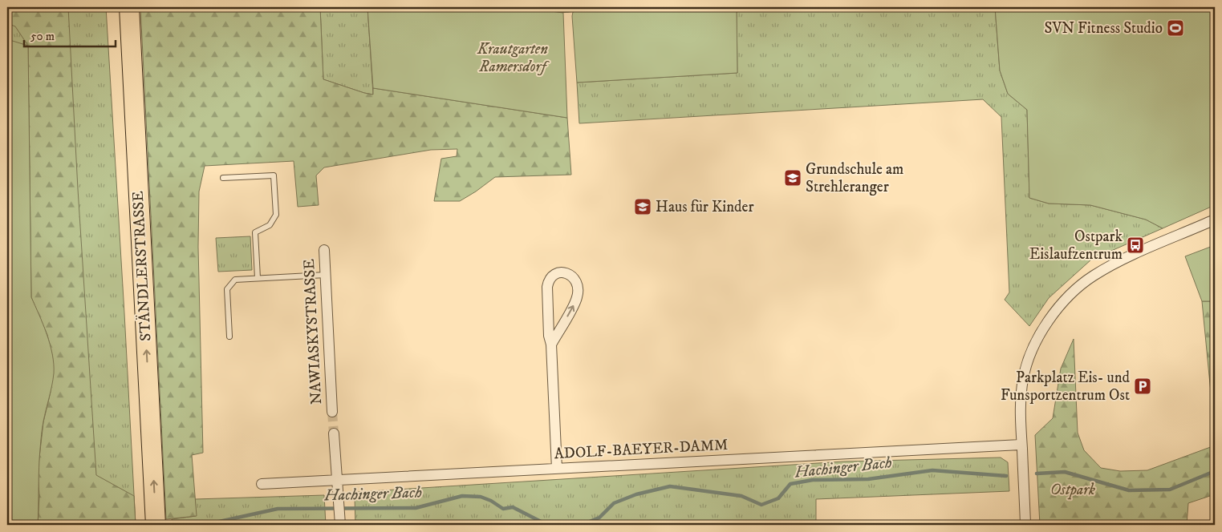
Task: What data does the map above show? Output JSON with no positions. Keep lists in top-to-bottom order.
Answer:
{
  "streets": {
    "highway": ["STÄNDLERSTRASSE"],
    "street": ["NAWIASKYSTRASSE", "ADOLF-BAEYER-DAMM"]
  },
  "water": ["Hachinger Bach"],
  "parks": ["Krautgarten Ramersdorf", "Ostpark"],
  "places": {
    "sports": ["SVN Fitness Studio"],
    "school or university": ["Grundschule am Strehleranger", "Haus für Kinder"],
    "bus stop": ["Ostpark Eislaufzentrum"],
    "parking": ["Parkplatz Eis- und Funsportzentrum Ost"]
  },
  "scale_bar": "50 m"
}
